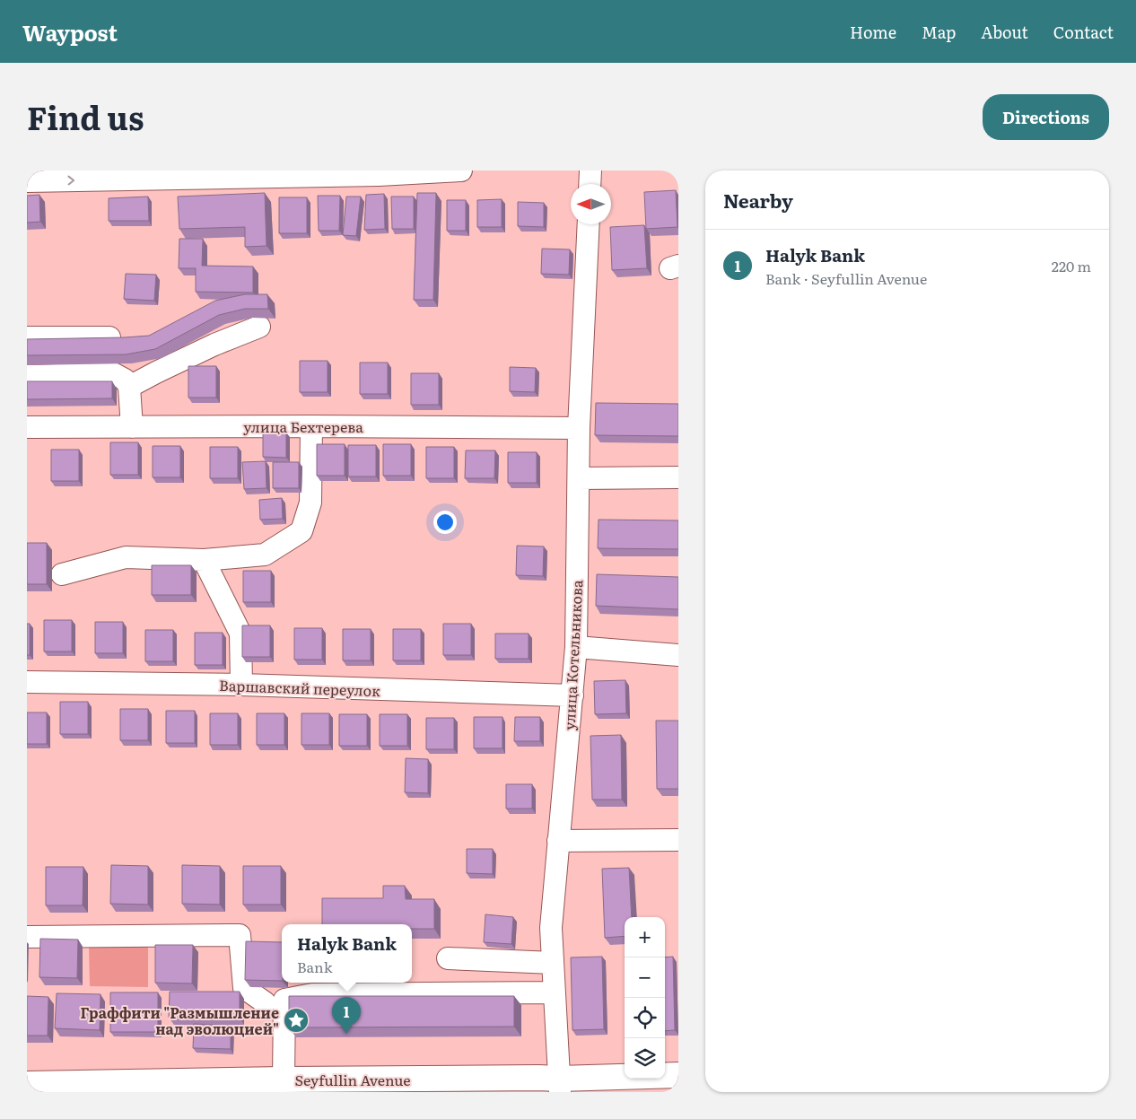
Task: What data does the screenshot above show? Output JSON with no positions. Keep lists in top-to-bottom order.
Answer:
{
  "streets": {
    "main road": ["Seyfullin Avenue"],
    "street": ["улица Бехтерева", "улица Котельникова", "Варшавский переулок"]
  },
  "crossings": [
    ["улица Бехтерева", "улица Котельникова"],
    ["улица Котельникова", "Варшавский переулок"],
    ["улица Котельникова", "Seyfullin Avenue"]
  ],
  "places": {
    "place": ["Граффити \"Размышление над эволюцией\""]
  },
  "north": "left",
  "page": {
    "header": "Waypost",
    "nav": [
      "Home",
      "Map",
      "About",
      "Contact"
    ],
    "title": "Find us",
    "buttons": "Directions",
    "heading": "Nearby",
    "list": [
      {
        "mark": "1",
        "name": "Halyk Bank",
        "note": "Bank · Seyfullin Avenue",
        "value": "220 m"
      }
    ],
    "map_buttons": ["+", "−"],
    "popup": ["Halyk Bank", "Bank"],
    "pins": "1"
  }
}
